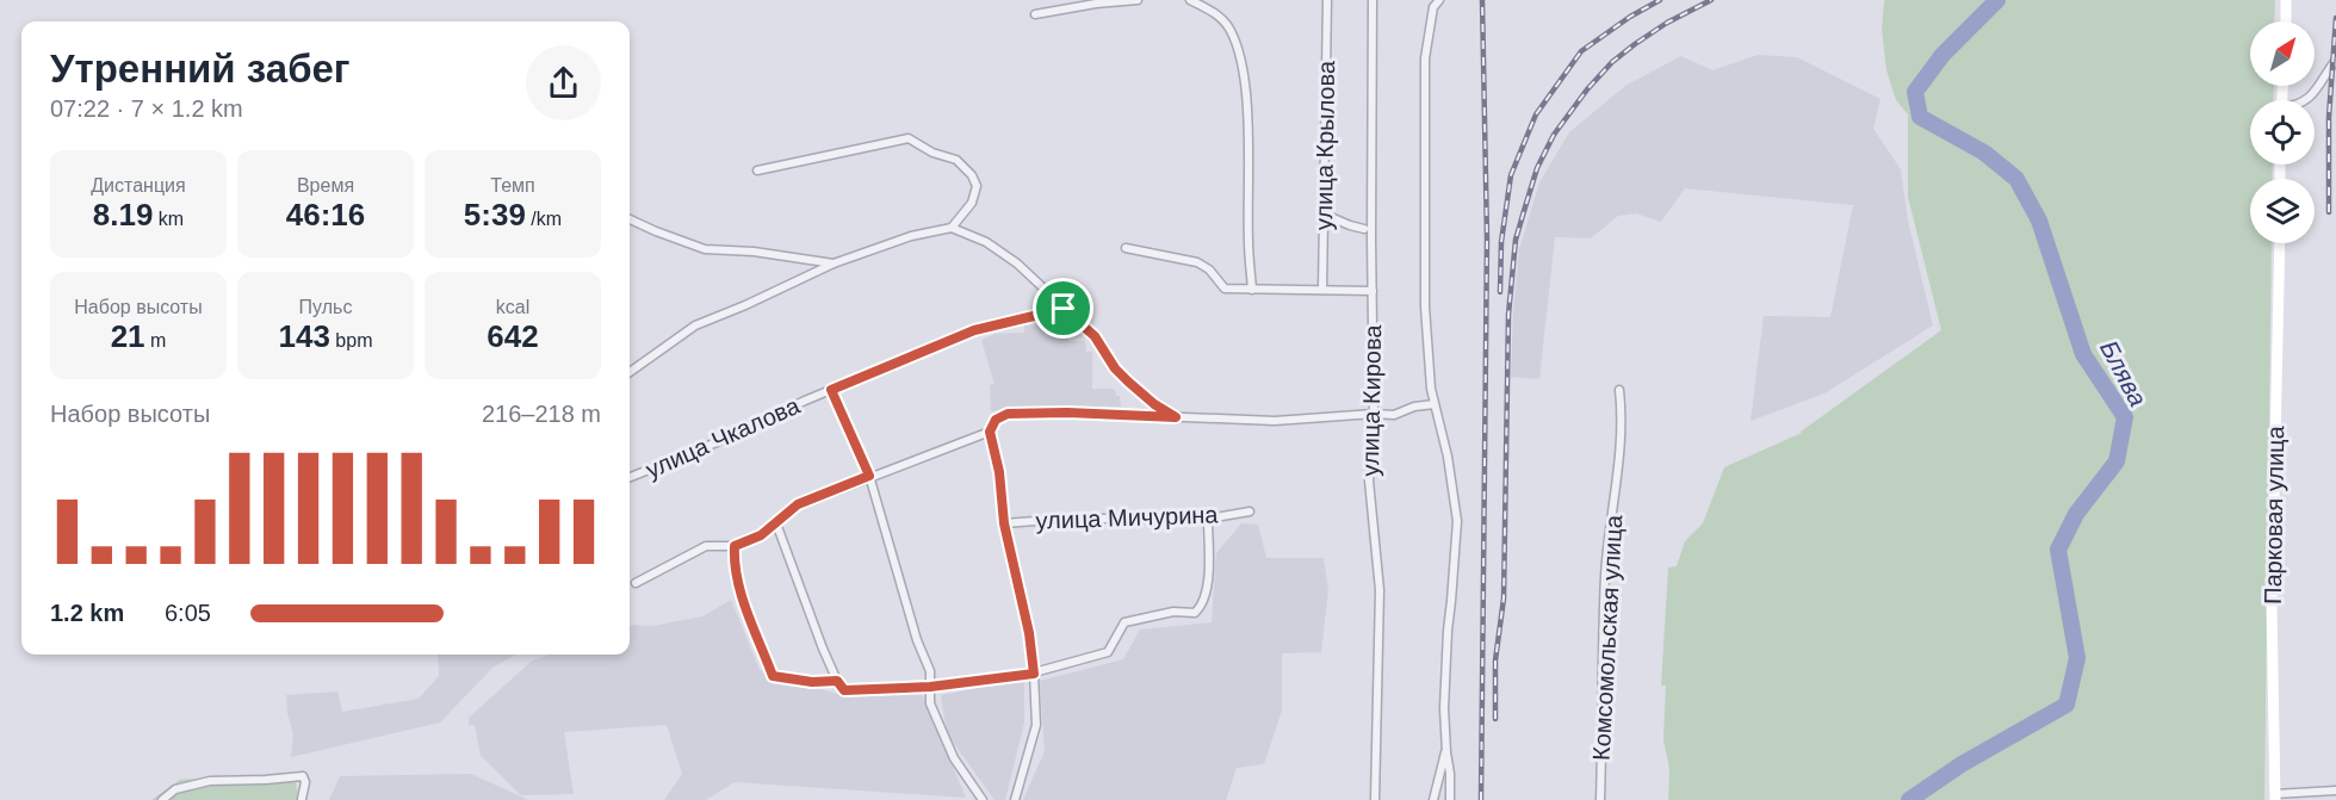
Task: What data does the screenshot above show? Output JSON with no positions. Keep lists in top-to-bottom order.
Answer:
{
  "streets": {
    "street": [
      "улица Крылова",
      "улица Кирова",
      "улица Чкалова",
      "Парковая улица",
      "улица Мичурина",
      "Комсомольская улица"
    ]
  },
  "water": ["Блява"],
  "north": "top right",
  "page": {
    "heading": ["Утренний забег", "07:22 · 7 × 1.2 km"],
    "stats": [
      ["Дистанция", "8.19 km"],
      ["Время", "46:16"],
      ["Темп", "5:39 /km"],
      ["Набор высоты", "21 m"],
      ["Пульс", "143 bpm"],
      ["kcal", "642"]
    ],
    "chart": ["Набор высоты", "216–218 m"],
    "list": [
      {
        "name": "1.2 km",
        "note": "6:05"
      }
    ]
  }
}
